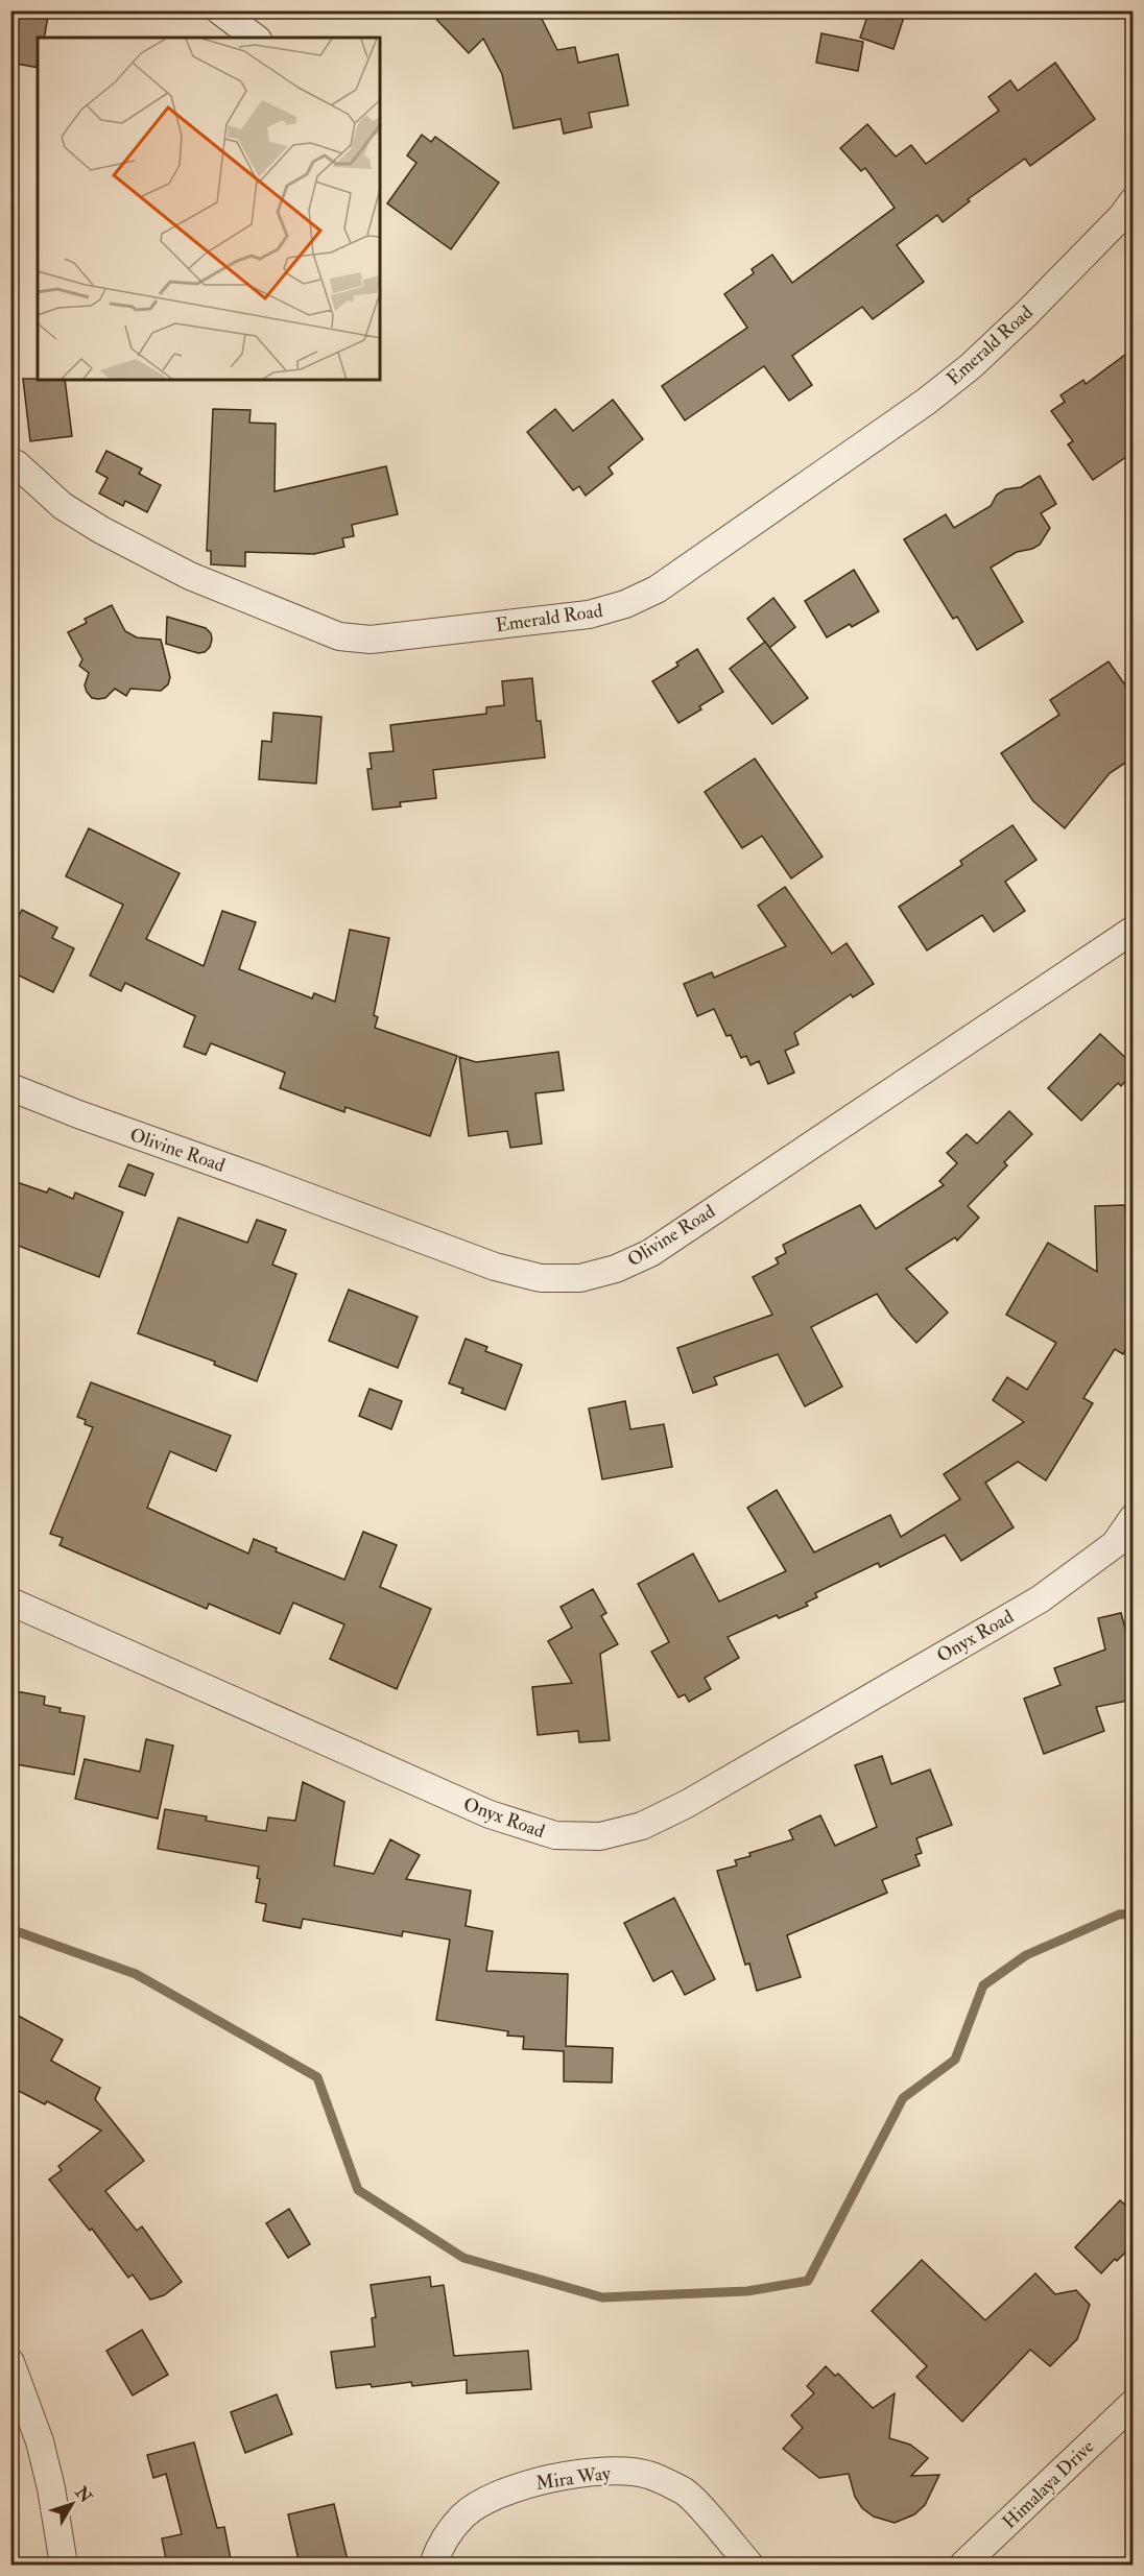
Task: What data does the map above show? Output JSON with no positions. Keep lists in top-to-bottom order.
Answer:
{
  "streets": {
    "street": [
      "Emerald Road",
      "Olivine Road",
      "Onyx Road",
      "Mira Way",
      "Himalaya Drive"
    ]
  },
  "north": "top right"
}
